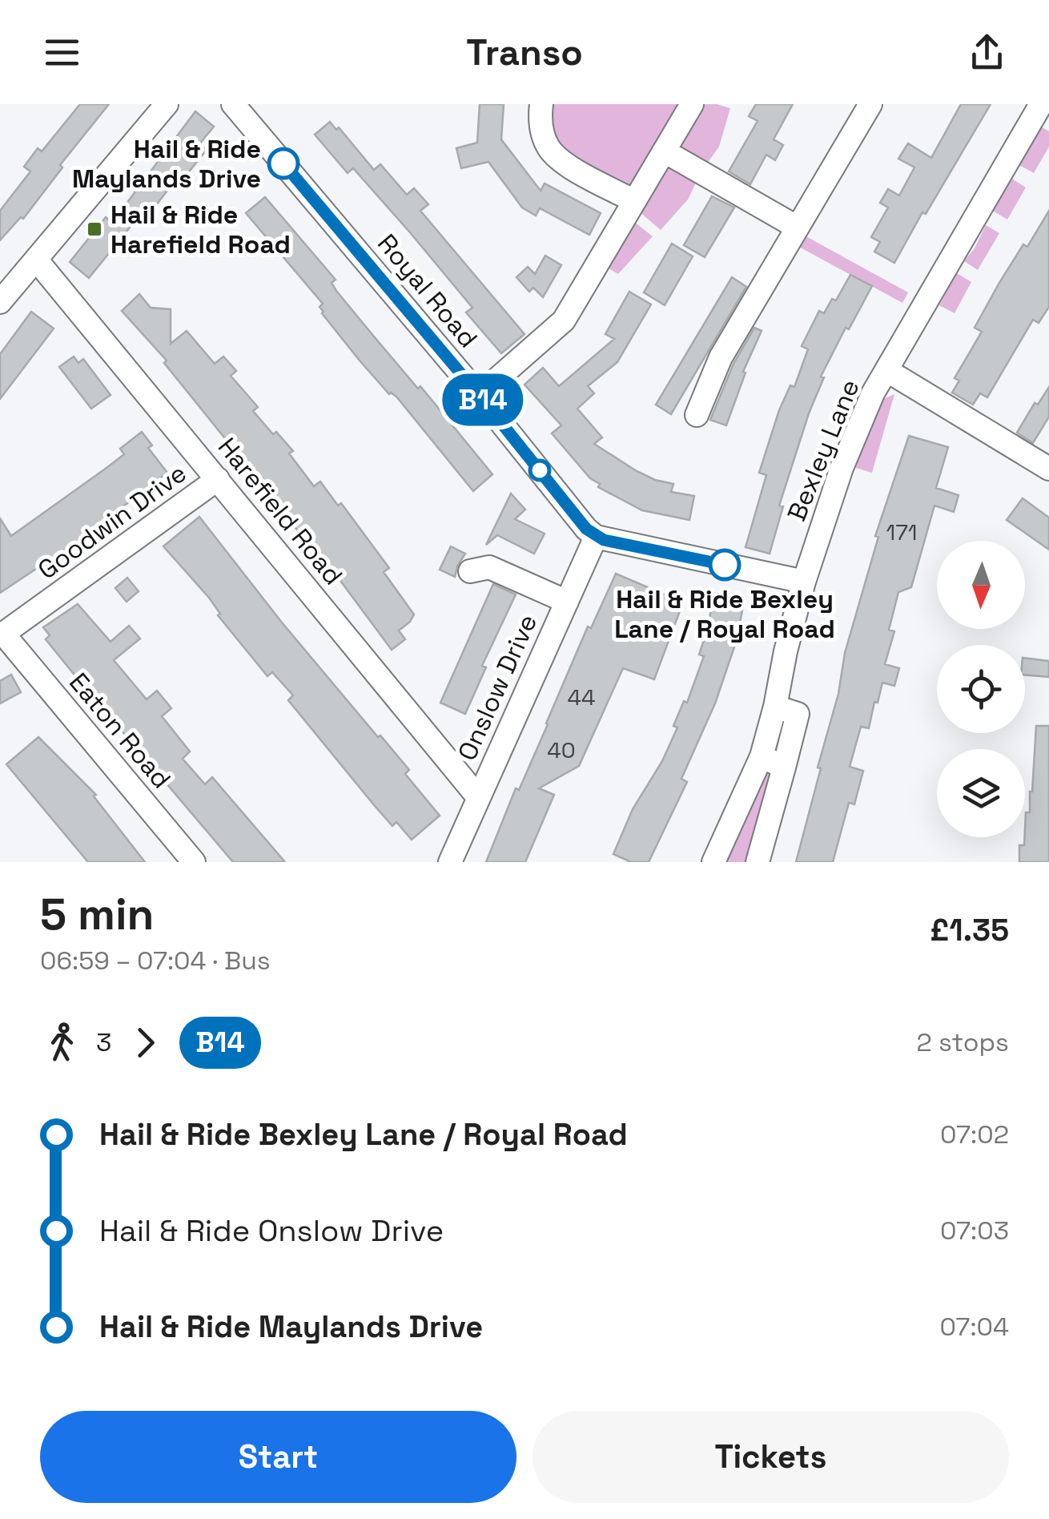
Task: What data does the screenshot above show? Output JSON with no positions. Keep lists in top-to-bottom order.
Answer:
{
  "streets": {
    "street": [
      "Royal Road",
      "Bexley Lane",
      "Harefield Road",
      "Goodwin Drive",
      "Onslow Drive",
      "Eaton Road"
    ]
  },
  "crossings": [
    ["Royal Road", "Onslow Drive"],
    ["Harefield Road", "Goodwin Drive"],
    ["Harefield Road", "Onslow Drive"],
    ["Goodwin Drive", "Eaton Road"]
  ],
  "places": {
    "other": ["Hail & Ride Maylands Drive", "Hail & Ride Bexley Lane / Royal Road"],
    "transit": ["Hail & Ride Harefield Road"]
  },
  "lines": ["bus line B14"],
  "house_numbers": ["171", "44", "40"],
  "north": "bottom",
  "page": {
    "header": "Transo",
    "on_map": "B14",
    "heading": ["5 min", "06:59 – 07:04 · Bus", "£1.35"],
    "legs": ["3", "B14", "2 stops"],
    "list": [
      {
        "name": "Hail & Ride Bexley Lane / Royal Road",
        "value": "07:02"
      },
      {
        "name": "Hail & Ride Onslow Drive",
        "value": "07:03"
      },
      {
        "name": "Hail & Ride Maylands Drive",
        "value": "07:04"
      }
    ],
    "buttons": ["Start", "Tickets"]
  }
}
